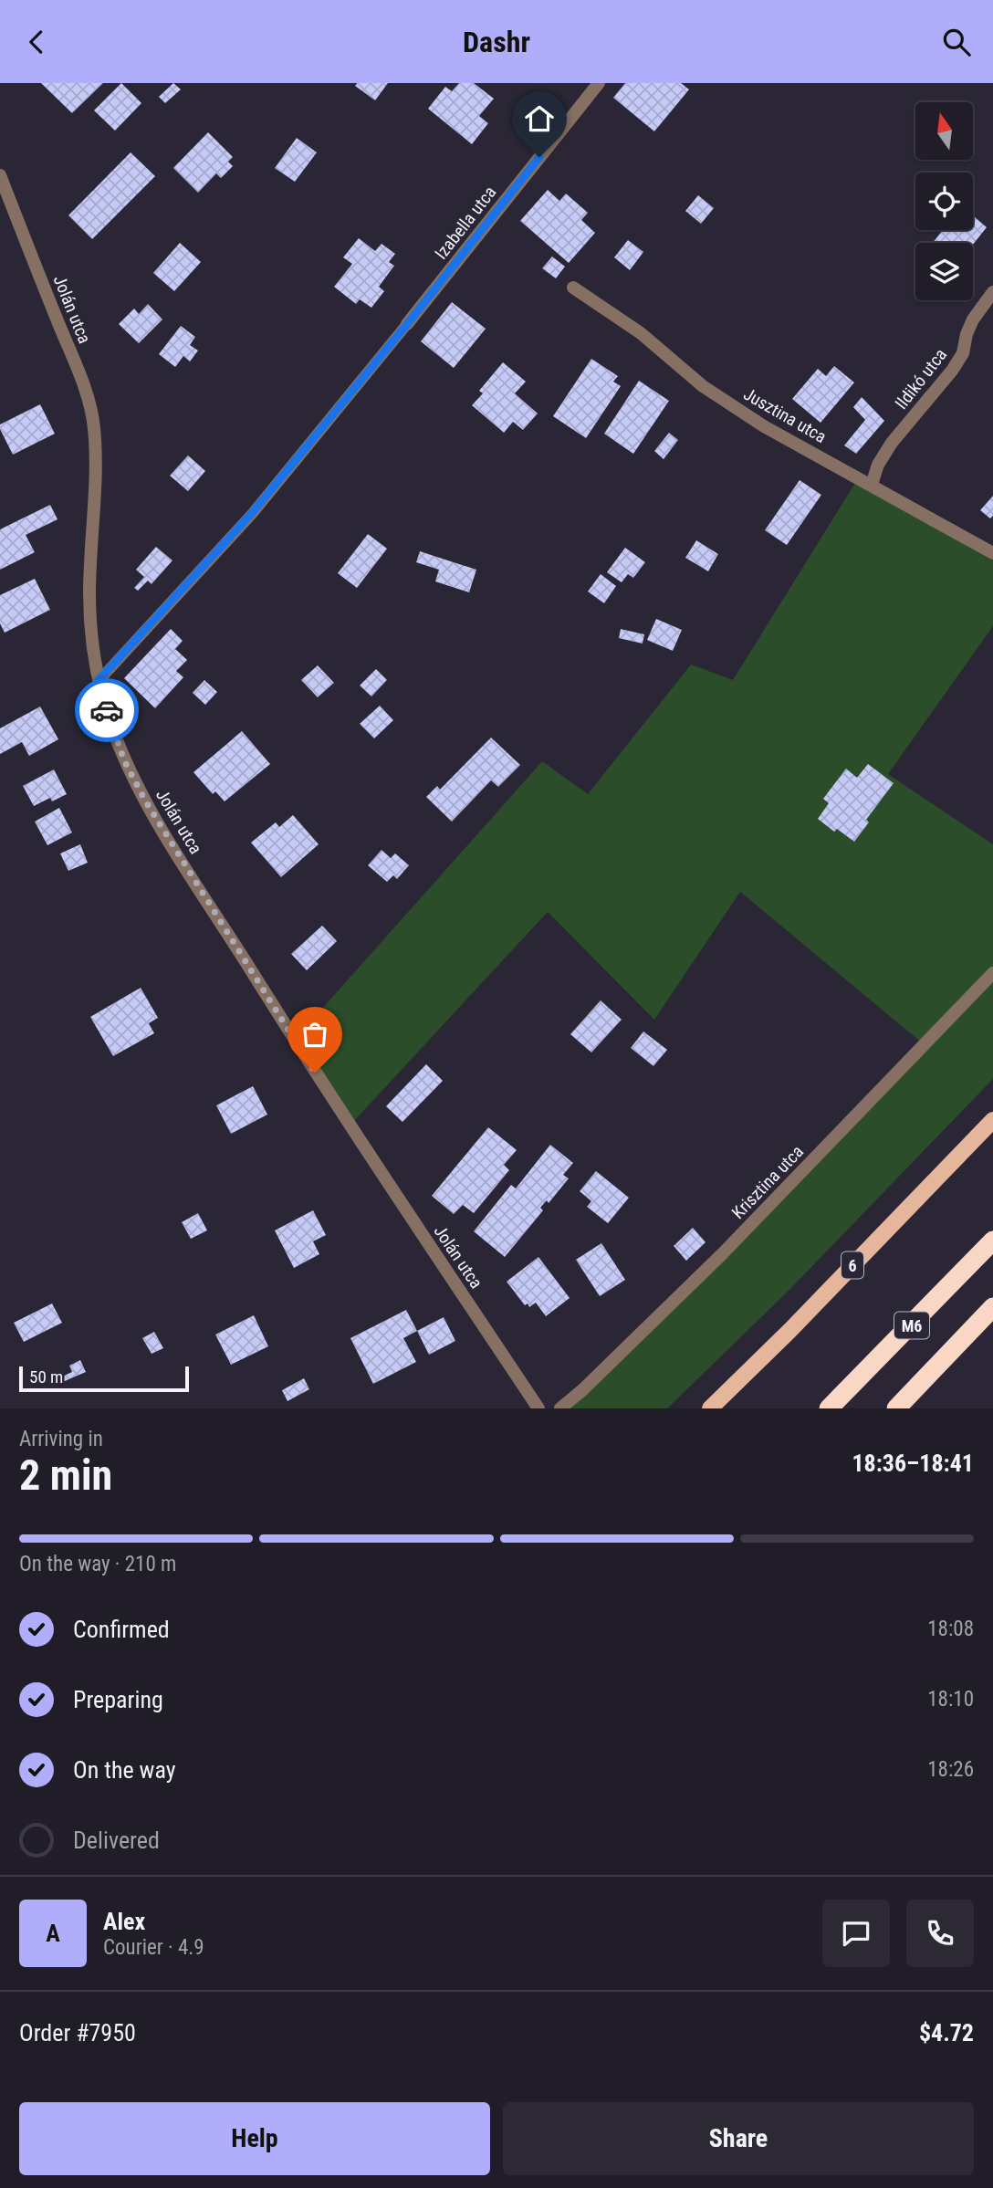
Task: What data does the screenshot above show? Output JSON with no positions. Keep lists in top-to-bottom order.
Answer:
{
  "streets": {
    "highway": ["M6"],
    "main road": ["6"],
    "street": [
      "Izabella utca",
      "Jolán utca",
      "Ildikó utca",
      "Jusztina utca",
      "Krisztina utca"
    ]
  },
  "crossings": [
    ["Ildikó utca", "Jusztina utca"]
  ],
  "scale_bar": "50 m",
  "north": "top",
  "page": {
    "header": "Dashr",
    "scale": "50 m",
    "heading": ["2 min", "Arriving in", "18:36–18:41"],
    "panel": [
      "Alex",
      "Courier · 4.9",
      "Order #7950",
      "$4.72"
    ],
    "bar": "On the way · 210 m",
    "list": [
      ["Confirmed", "18:08"],
      ["Preparing", "18:10"],
      ["On the way", "18:26"],
      "Delivered"
    ],
    "round": "A",
    "buttons": ["Help", "Share"]
  }
}
